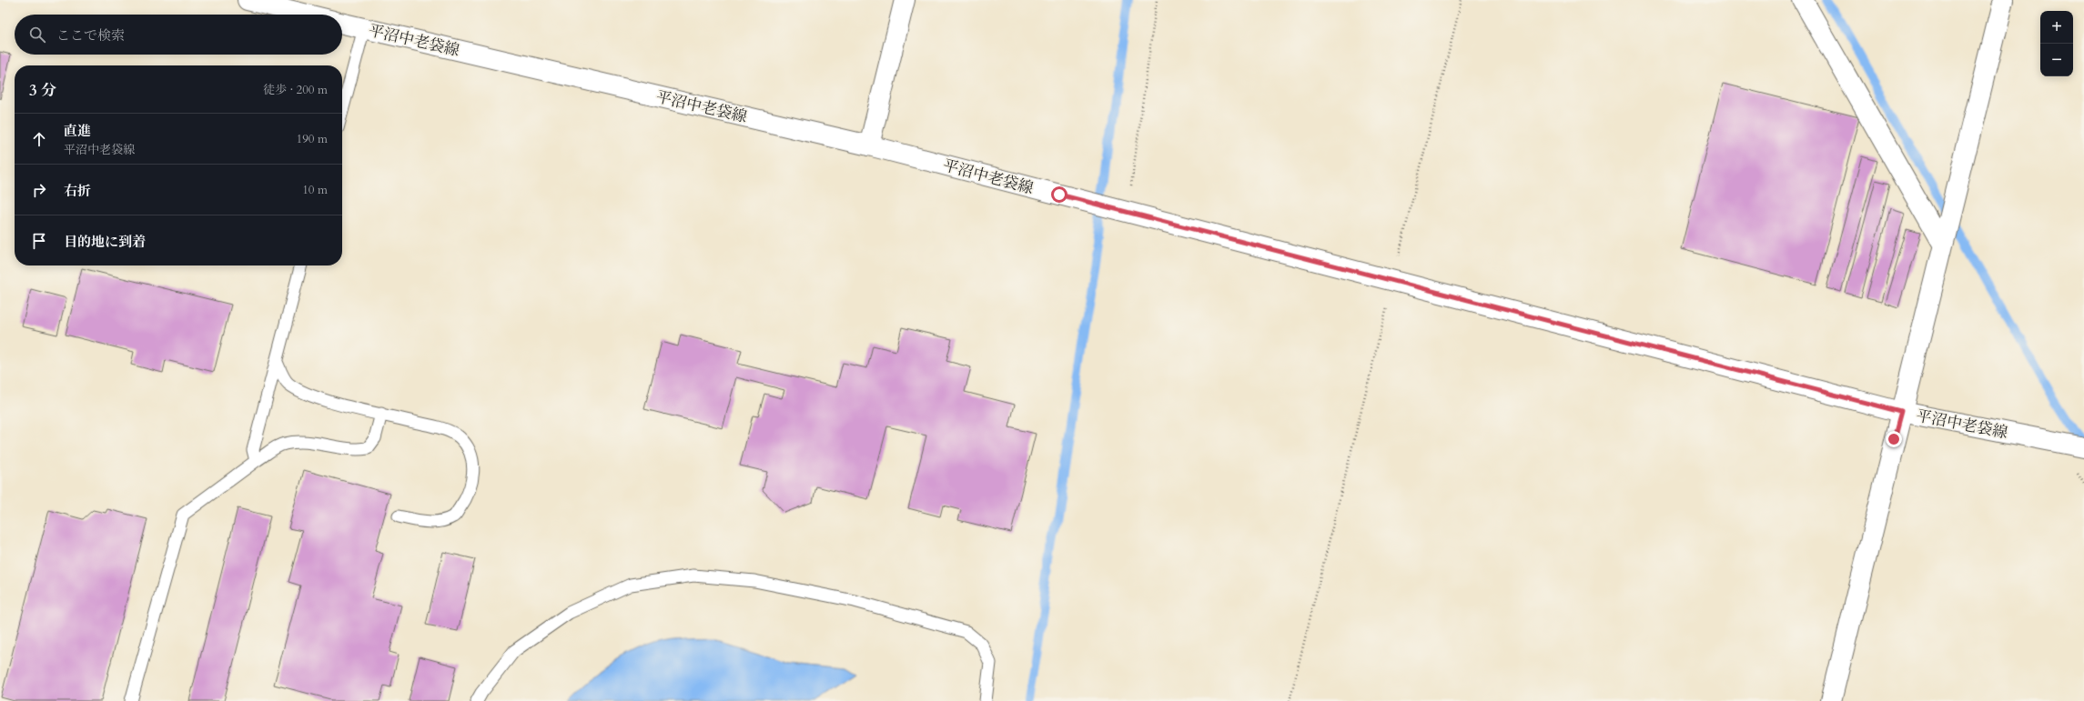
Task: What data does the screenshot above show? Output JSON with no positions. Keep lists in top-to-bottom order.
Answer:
{
  "streets": {
    "main road": ["平沼中老袋線"]
  },
  "page": {
    "map_buttons": ["+", "−"],
    "search": "ここで検索",
    "heading": ["3 分", "徒歩 · 200 m"],
    "list": [
      ["直進", "平沼中老袋線", "190 m"],
      ["右折", "10 m"],
      "目的地に到着"
    ]
  }
}
